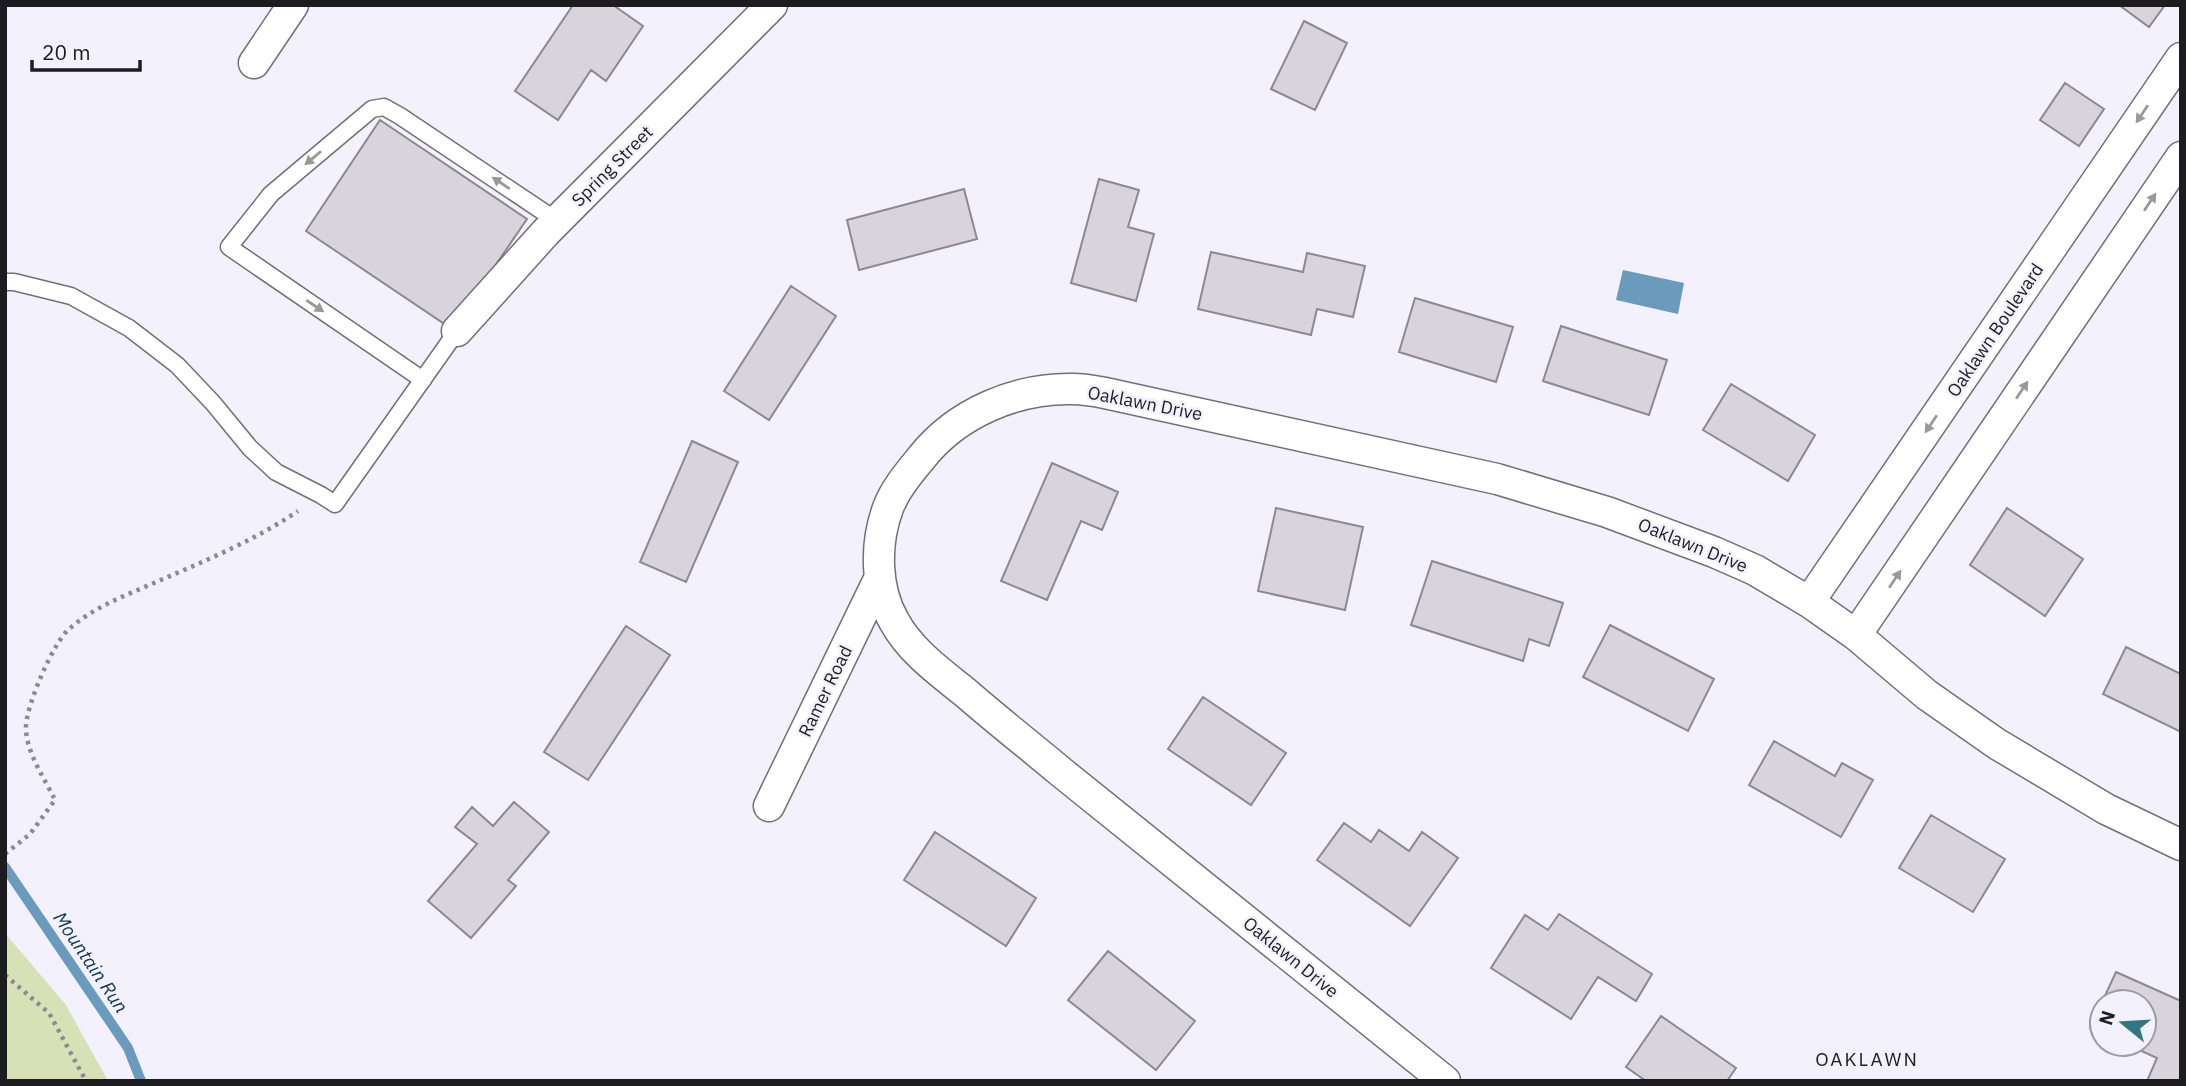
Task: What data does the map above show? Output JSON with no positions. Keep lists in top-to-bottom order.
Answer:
{
  "streets": {
    "street": [
      "Spring Street",
      "Oaklawn Boulevard",
      "Oaklawn Drive",
      "Ramer Road"
    ]
  },
  "crossings": [
    ["Oaklawn Boulevard", "Oaklawn Drive"],
    ["Oaklawn Drive", "Ramer Road"]
  ],
  "districts": ["OAKLAWN"],
  "water": ["Mountain Run"],
  "scale_bar": "20 m",
  "north": "left"
}
